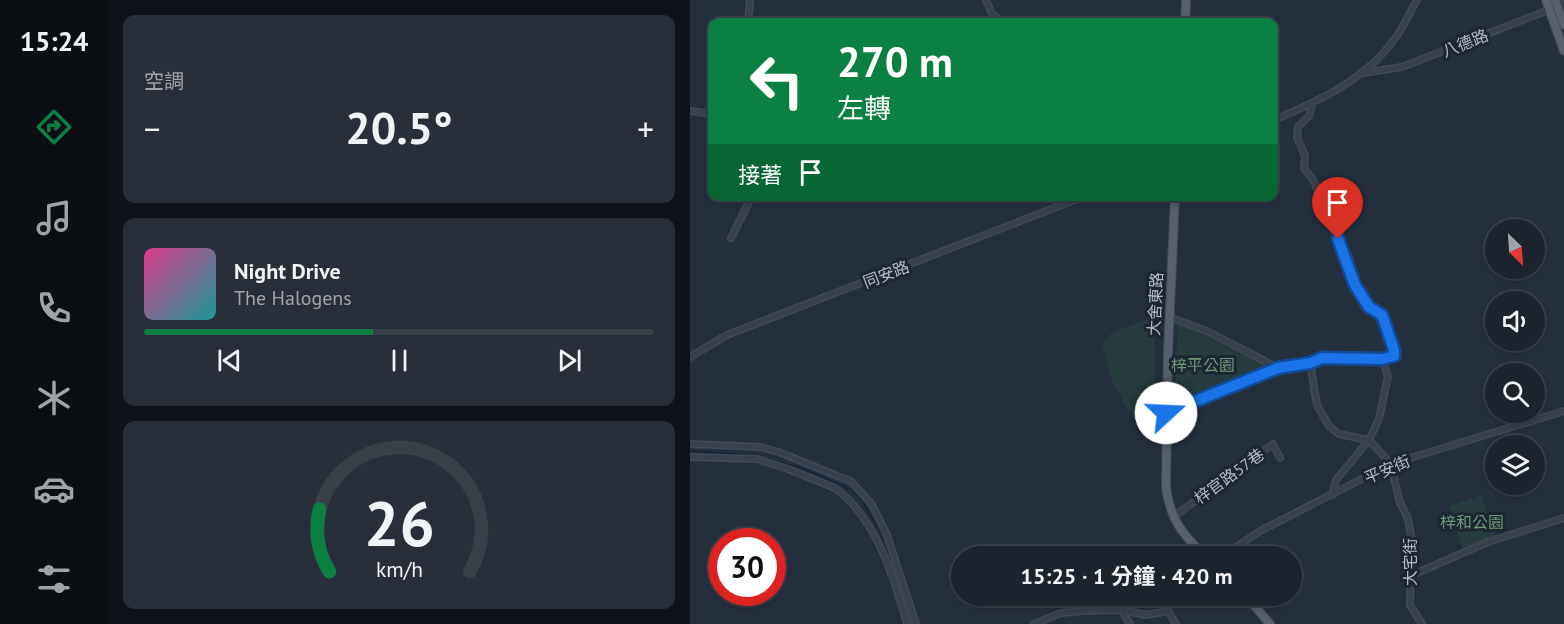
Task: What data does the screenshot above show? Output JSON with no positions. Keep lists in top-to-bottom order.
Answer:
{
  "streets": {
    "main road": ["大舍東路"],
    "street": [
      "八德路",
      "同安路",
      "平安街",
      "梓官路57巷",
      "大宅街"
    ]
  },
  "crossings": [
    ["大舍東路", "梓官路57巷"],
    ["平安街", "大宅街"]
  ],
  "parks": ["梓平公園", "梓和公園"],
  "north": "bottom right",
  "page": {
    "tabs": "15:24",
    "tile": "空調",
    "turn": ["270 m", "左轉"],
    "heat": ["−", "20.5°", "+"],
    "then": "接著",
    "song": ["Night Drive", "The Halogens"],
    "limit": "30",
    "trip": "15:25 · 1 分鐘 · 420 m",
    "gauge": ["26", "km/h"]
  }
}
